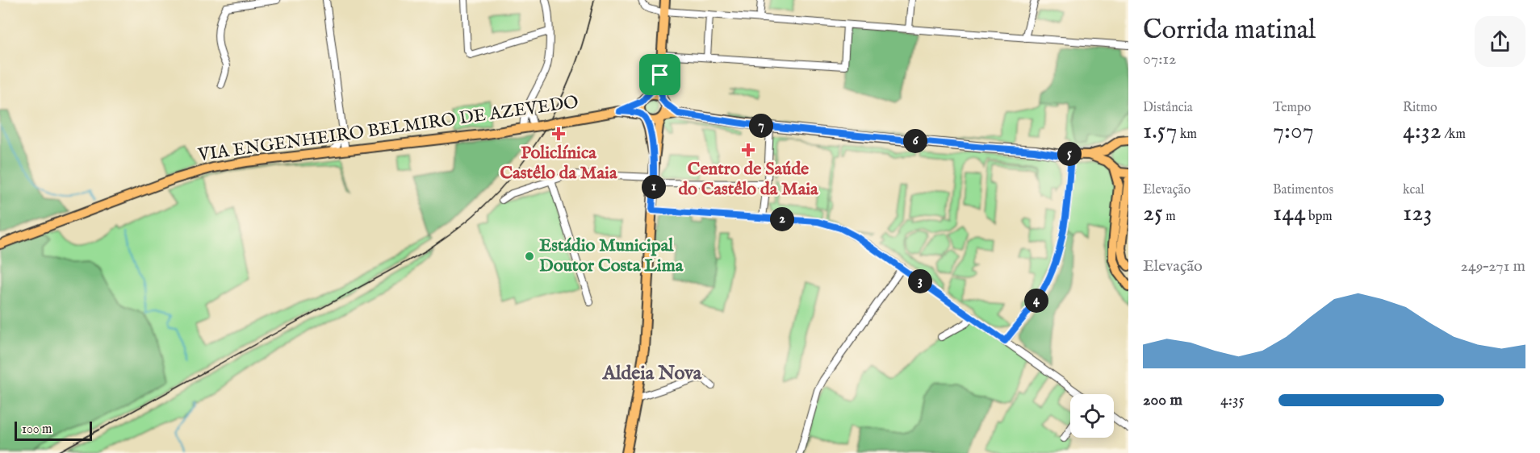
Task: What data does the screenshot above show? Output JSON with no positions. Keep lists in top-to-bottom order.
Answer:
{
  "streets": {
    "main road": ["VIA ENGENHEIRO BELMIRO DE AZEVEDO"]
  },
  "districts": ["Aldeia Nova"],
  "places": {
    "health": ["Policlínica Castêlo da Maia", "Centro de Saúde do Castêlo da Maia"],
    "other": ["Estádio Municipal Doutor Costa Lima"]
  },
  "scale_bar": "100 m",
  "page": {
    "heading": ["Corrida matinal", "07:12"],
    "stats": [
      ["Distância", "1.57 km"],
      ["Tempo", "7:07"],
      ["Ritmo", "4:32 /km"],
      ["Elevação", "25 m"],
      ["Batimentos", "144 bpm"],
      ["kcal", "123"]
    ],
    "pins": [
      "7",
      "6",
      "5",
      "1",
      "2",
      "3",
      "4"
    ],
    "chart": ["Elevação", "249–271 m"],
    "list": [
      {
        "name": "200 m",
        "note": "4:35"
      }
    ],
    "scale": "100 m"
  }
}
